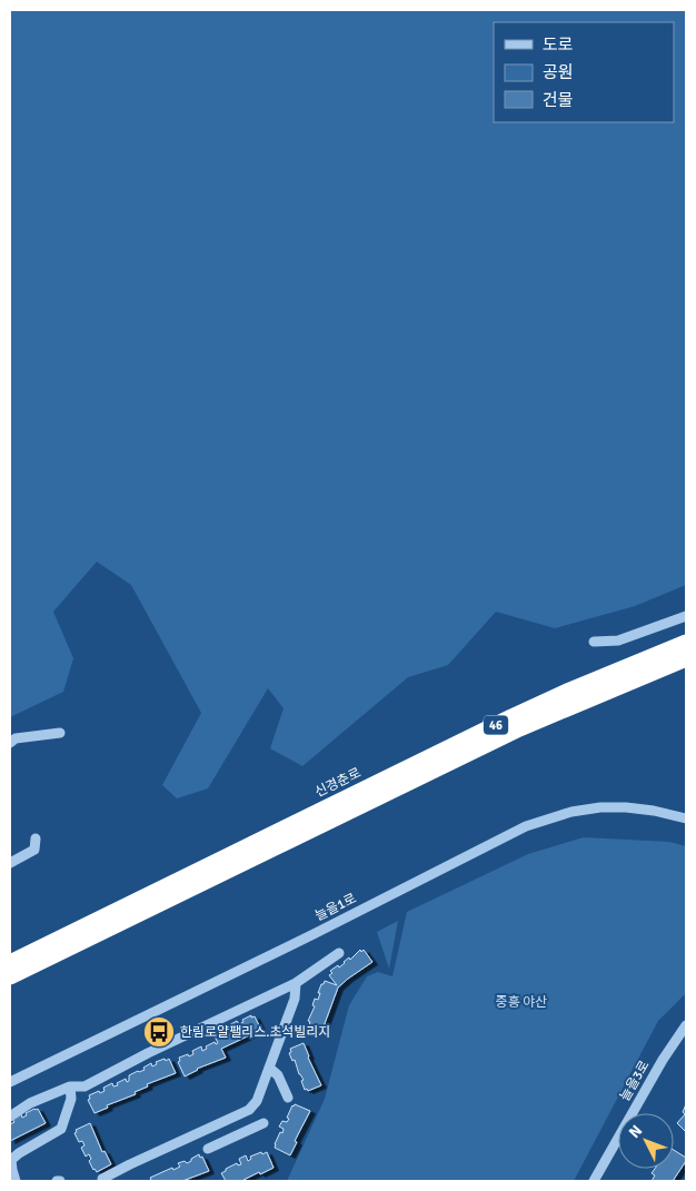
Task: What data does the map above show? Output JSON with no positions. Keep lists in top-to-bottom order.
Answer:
{
  "streets": {
    "highway": ["46", "신경춘로"],
    "street": ["늘을1로", "늘을3로"]
  },
  "parks": ["중흥 야산"],
  "places": {
    "bus stop": ["한림로얄팰리스.초석빌리지"]
  },
  "legend": ["도로", "공원", "건물"],
  "north": "top left"
}
